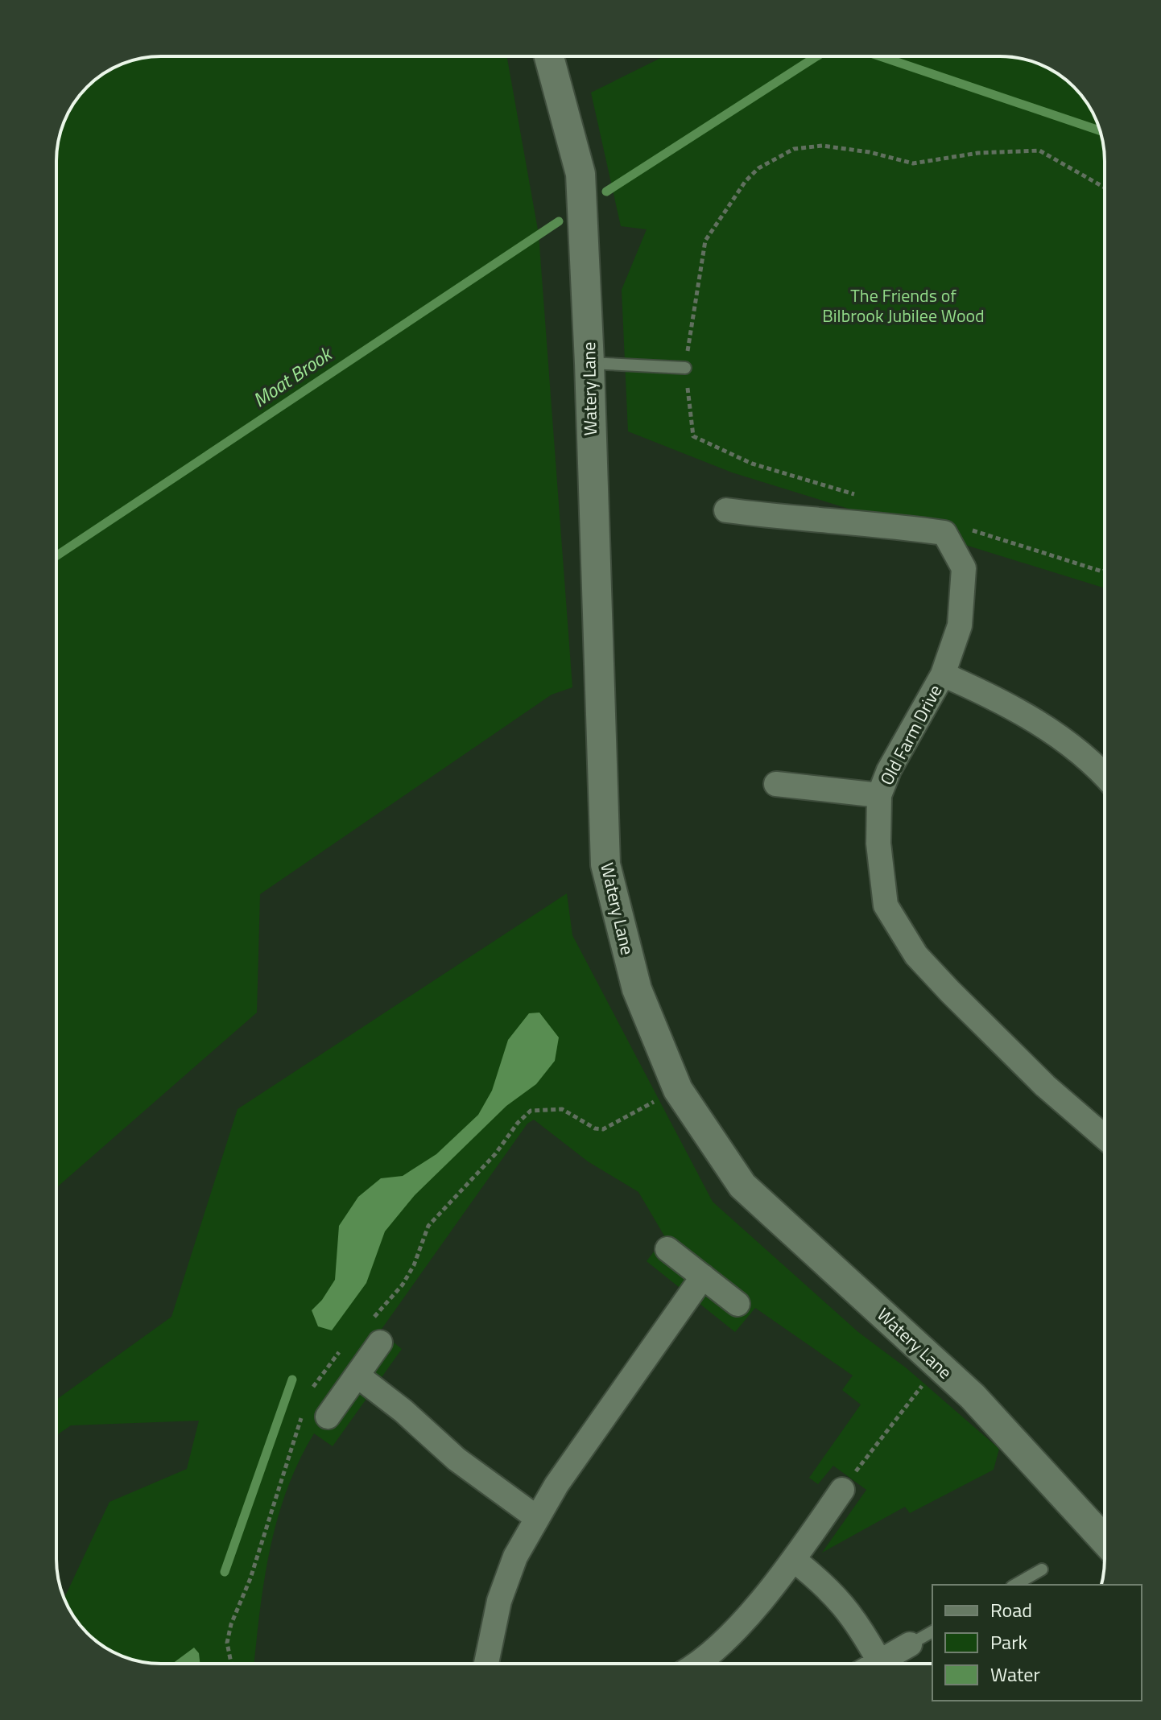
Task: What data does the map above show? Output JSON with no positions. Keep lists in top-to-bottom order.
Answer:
{
  "streets": {
    "street": ["Watery Lane", "Old Farm Drive"]
  },
  "water": ["Moat Brook"],
  "parks": ["The Friends of Bilbrook Jubilee Wood"],
  "legend": ["Road", "Park", "Water"]
}
